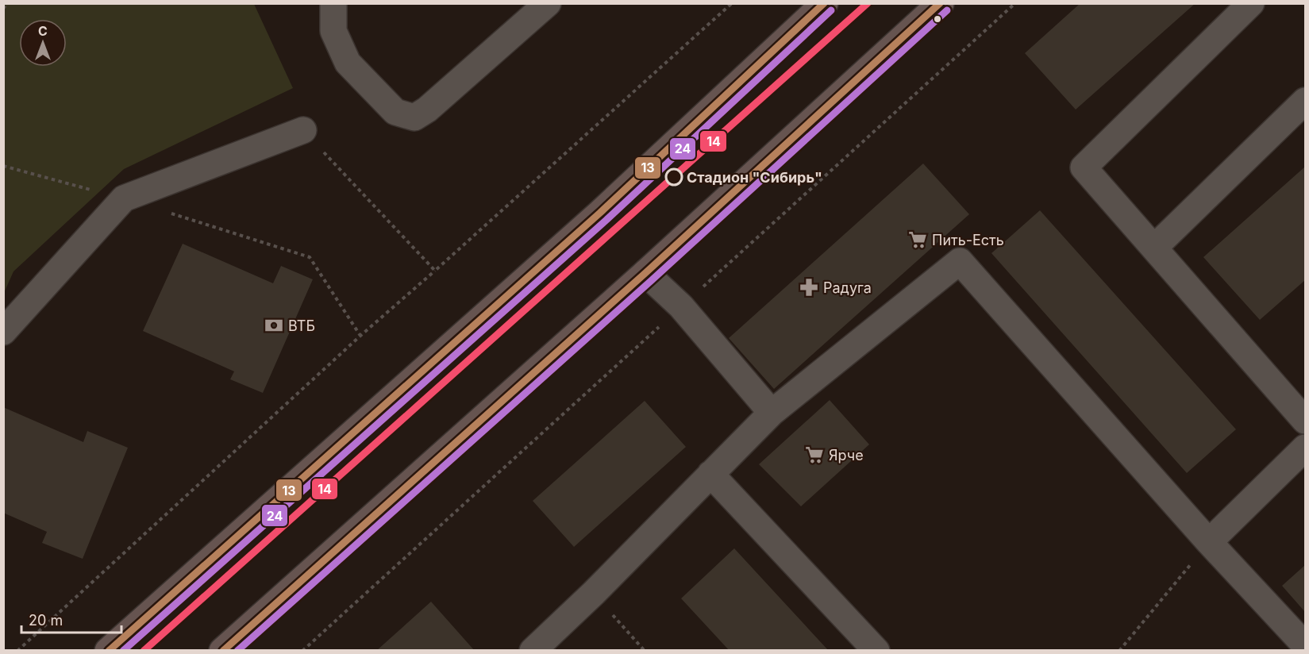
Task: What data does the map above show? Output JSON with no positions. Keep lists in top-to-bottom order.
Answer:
{
  "places": {
    "other": ["Стадион \"Сибирь\""],
    "supermarket": ["Пить-Есть", "Ярче"],
    "pharmacy": ["Радуга"],
    "bank": ["ВТБ"]
  },
  "lines": ["transit line 14", "transit line 13", "transit line 24"],
  "scale_bar": "20 m",
  "north": "top"
}
